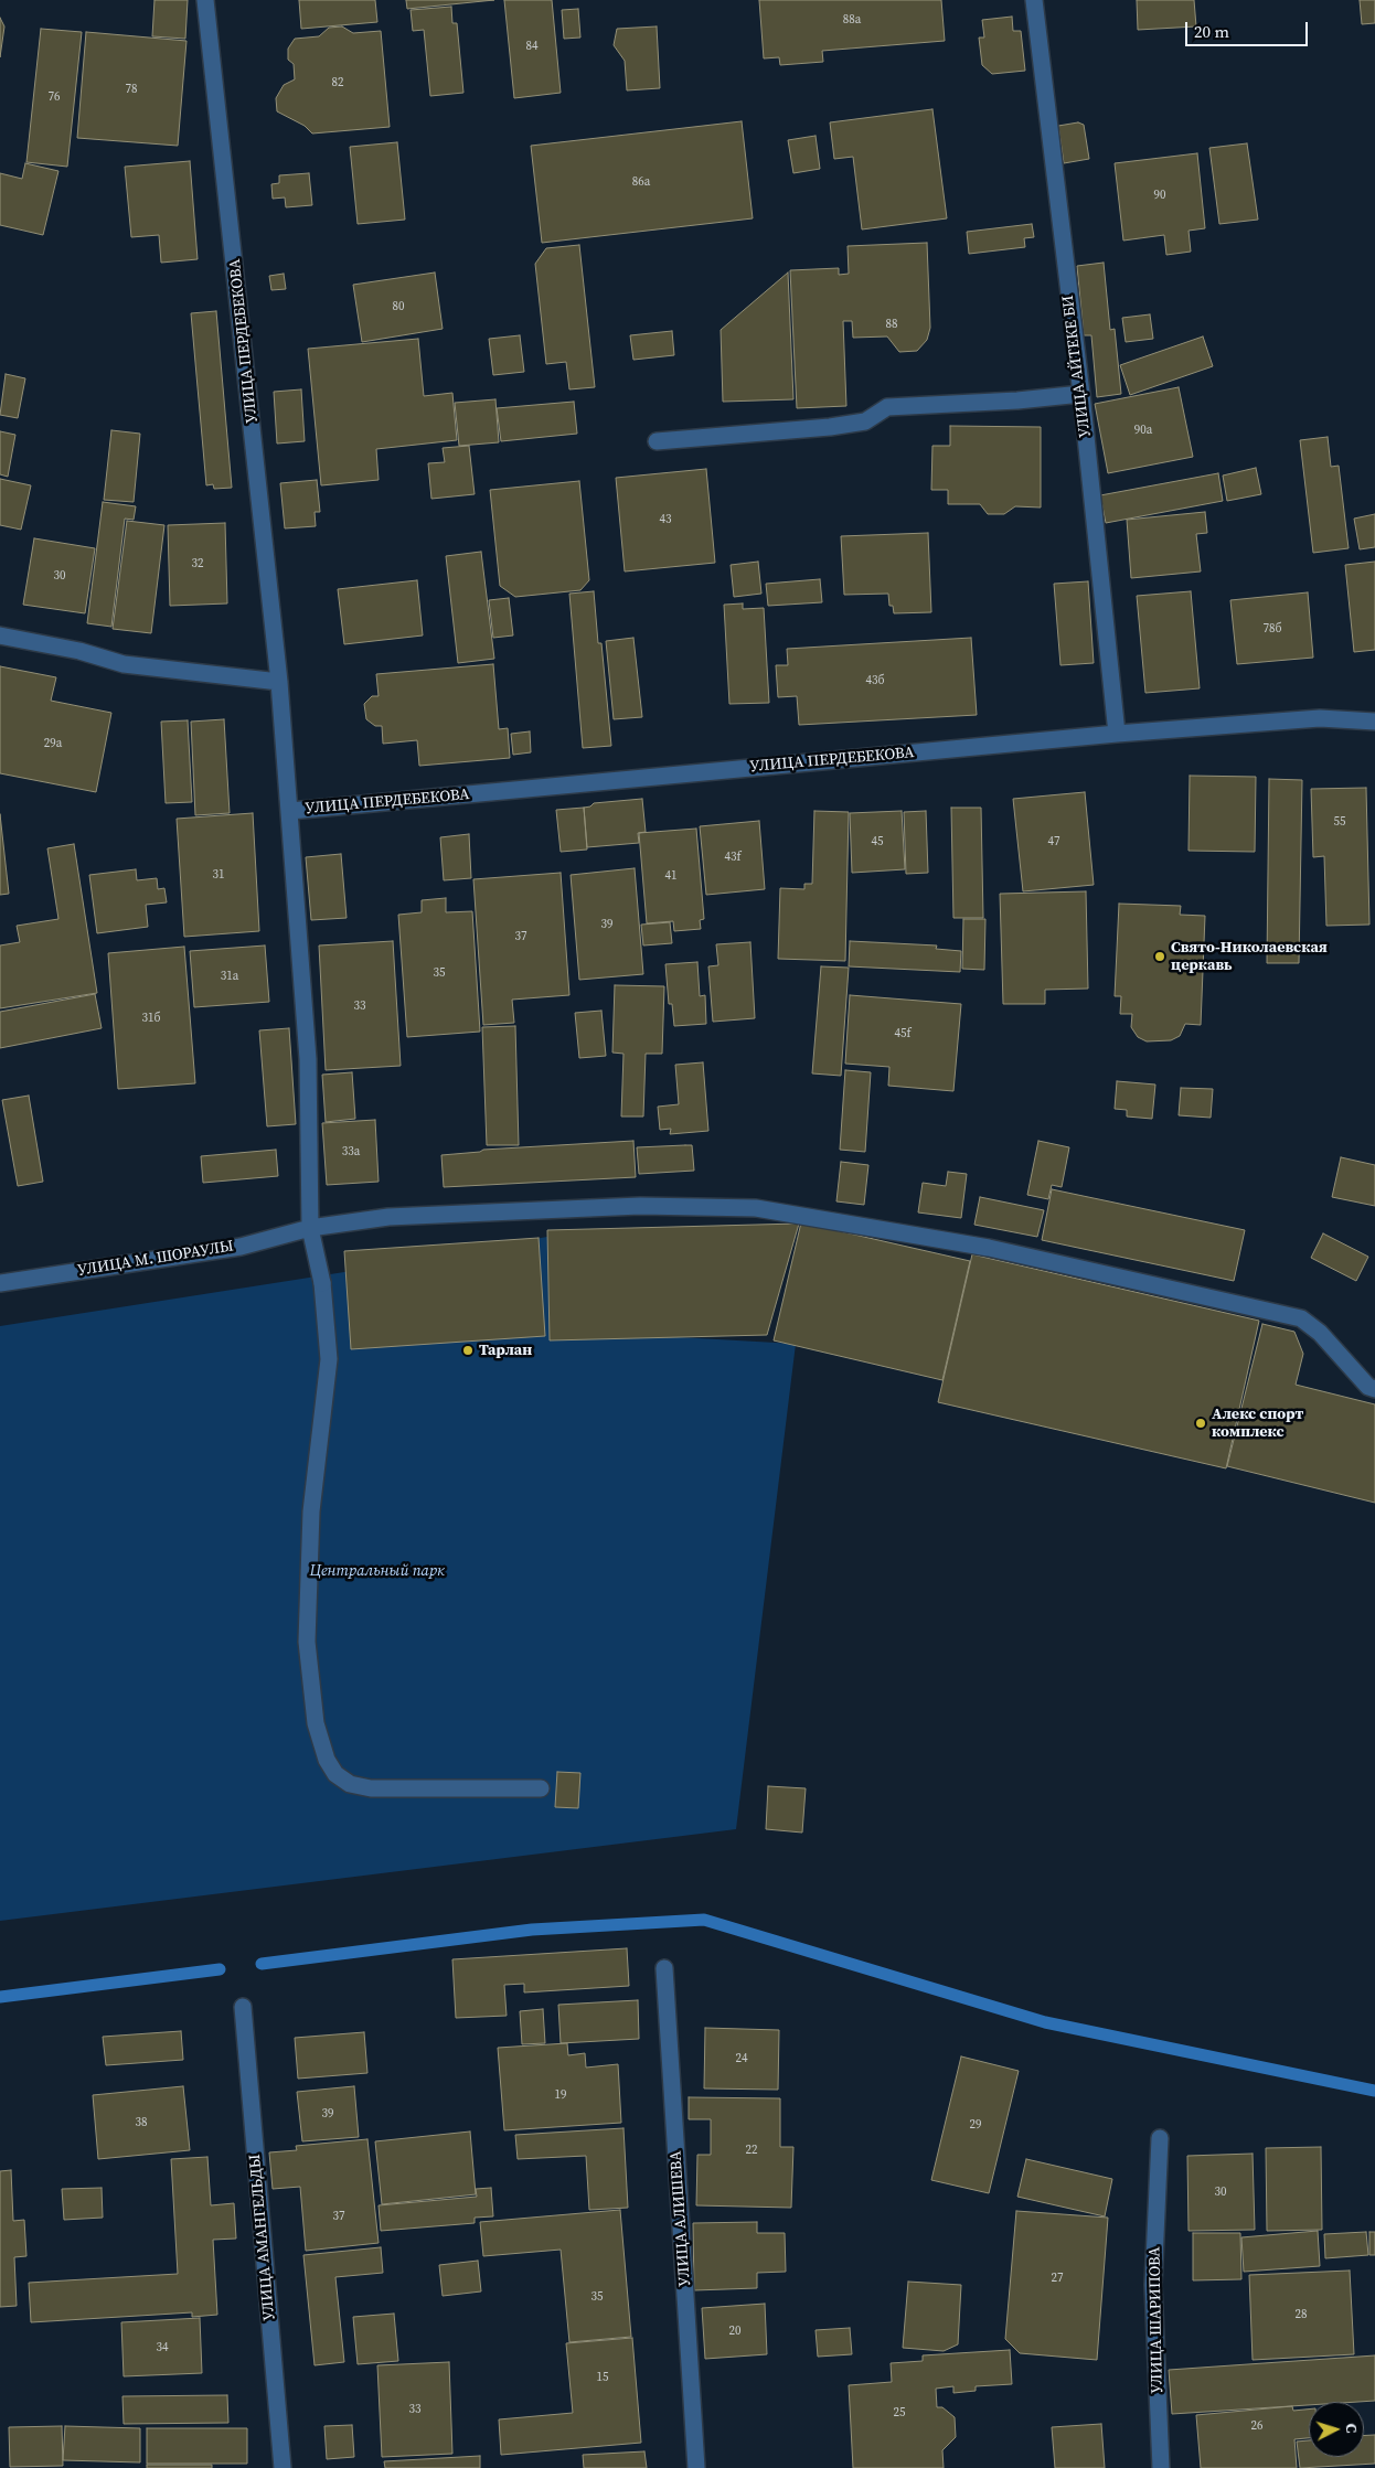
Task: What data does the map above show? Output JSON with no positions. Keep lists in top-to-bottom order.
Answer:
{
  "streets": {
    "street": [
      "УЛИЦА ПЕРДЕБЕКОВА",
      "УЛИЦА АЙТЕКЕ БИ",
      "УЛИЦА М. ШОРАУЛЫ",
      "УЛИЦА АЛИШЕВА",
      "УЛИЦА АМАНГЕЛЬДЫ",
      "УЛИЦА ШАРИПОВА"
    ]
  },
  "crossings": [
    ["УЛИЦА ПЕРДЕБЕКОВА", "УЛИЦА АЙТЕКЕ БИ"],
    ["УЛИЦА ПЕРДЕБЕКОВА", "УЛИЦА М. ШОРАУЛЫ"]
  ],
  "parks": ["Центральный парк"],
  "places": ["Свято-Николаевская церкавь", "Тарлан", "Алекс спорт комплекс"],
  "house_numbers": [
    "88а",
    "84",
    "82",
    "78",
    "76",
    "86а",
    "90",
    "80",
    "88",
    "90а",
    "43",
    "32",
    "30",
    "78б",
    "43б",
    "29а",
    "55",
    "45",
    "47",
    "43f",
    "31",
    "41",
    "39",
    "37",
    "35",
    "31а",
    "33",
    "31б",
    "45f",
    "33а",
    "24",
    "19",
    "39",
    "38",
    "29",
    "22",
    "30",
    "37",
    "27",
    "35",
    "28",
    "20",
    "34",
    "15",
    "33",
    "25",
    "26"
  ],
  "scale_bar": "20 m",
  "north": "right"
}
